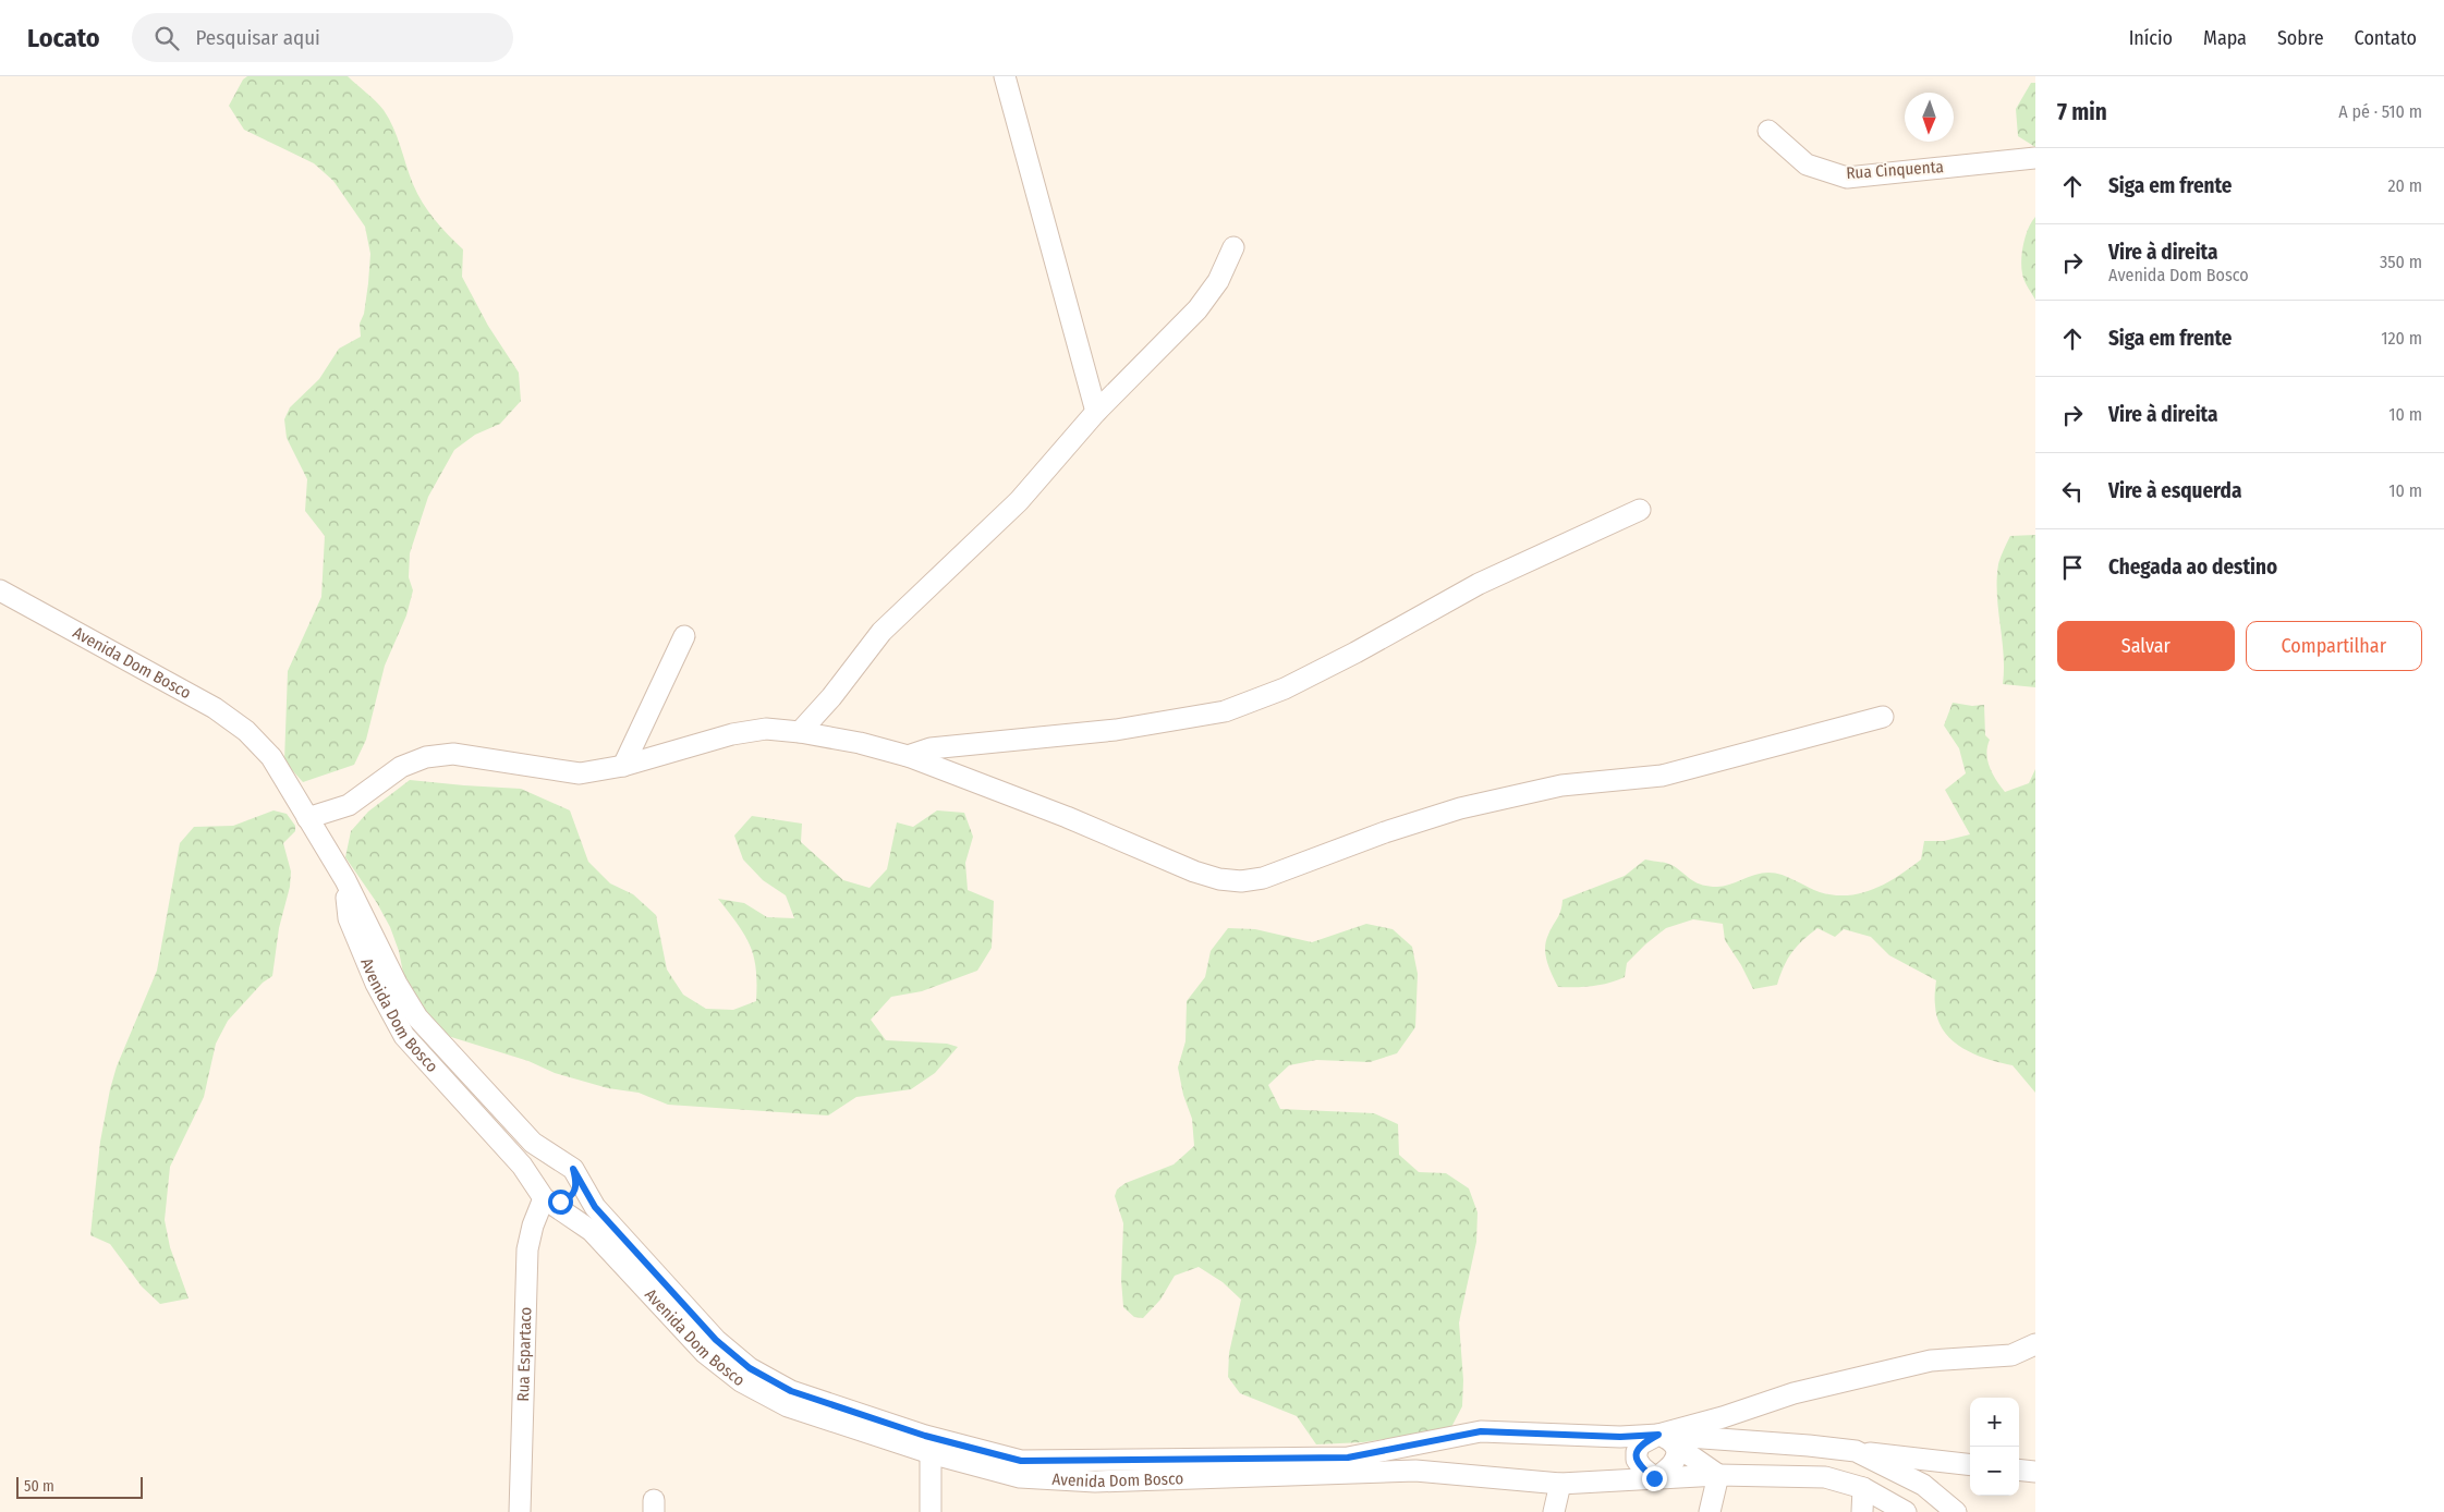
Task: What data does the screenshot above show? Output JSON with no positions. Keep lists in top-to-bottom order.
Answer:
{
  "streets": {
    "street": ["Rua Cinquenta", "Avenida Dom Bosco", "Rua Espartaco"]
  },
  "crossings": [
    ["Avenida Dom Bosco", "Rua Espartaco"]
  ],
  "scale_bar": "50 m",
  "north": "bottom",
  "page": {
    "header": "Locato",
    "search": "Pesquisar aqui",
    "nav": [
      "Início",
      "Mapa",
      "Sobre",
      "Contato"
    ],
    "heading": ["7 min", "A pé · 510 m"],
    "list": [
      ["Siga em frente", "20 m"],
      ["Vire à direita", "Avenida Dom Bosco", "350 m"],
      ["Siga em frente", "120 m"],
      ["Vire à direita", "10 m"],
      ["Vire à esquerda", "10 m"],
      "Chegada ao destino"
    ],
    "buttons": ["Salvar", "Compartilhar"],
    "map_buttons": ["+", "−"],
    "scale": "50 m"
  }
}
